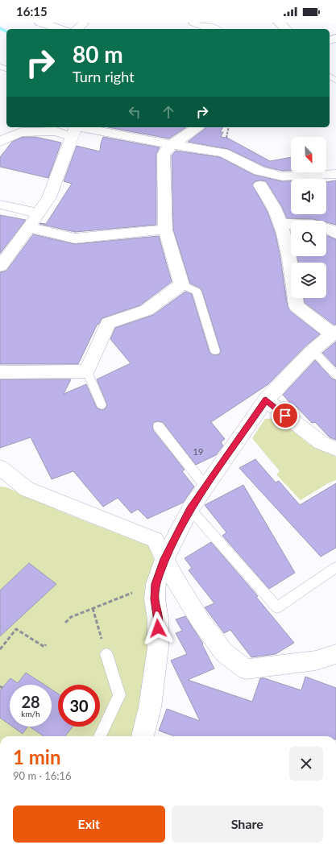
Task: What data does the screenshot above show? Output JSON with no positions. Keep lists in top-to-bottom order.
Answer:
{
  "house_numbers": ["19"],
  "north": "bottom right",
  "page": {
    "status": "16:15",
    "turn": ["80 m", "Turn right"],
    "speed": "28 km/h",
    "limit": "30",
    "heading": ["1 min", "90 m · 16:16"],
    "buttons": ["Exit", "Share"]
  }
}
